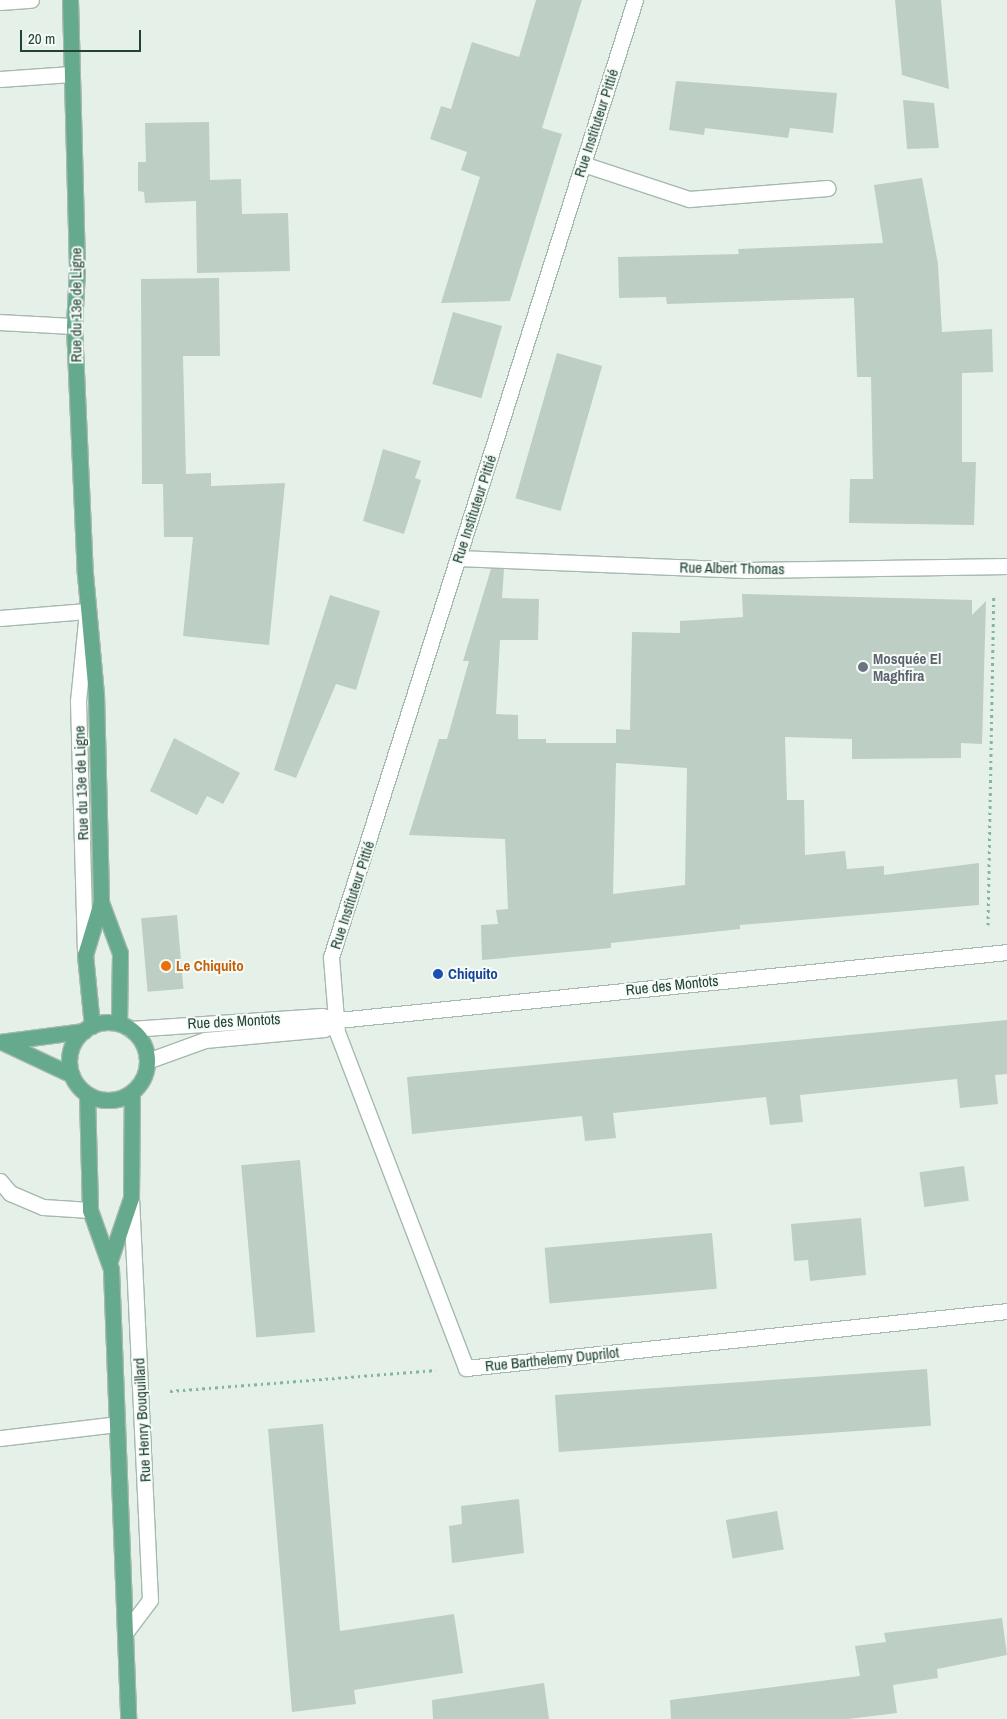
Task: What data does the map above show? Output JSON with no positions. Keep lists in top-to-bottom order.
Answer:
{
  "streets": {
    "main road": ["Rue du 13e de Ligne", "Rue Henry Bouquillard"],
    "street": [
      "Rue Instituteur Pittié",
      "Rue Albert Thomas",
      "Rue des Montots",
      "Rue Barthelemy Duprilot"
    ]
  },
  "crossings": [
    ["Rue Instituteur Pittié", "Rue Albert Thomas"],
    ["Rue Instituteur Pittié", "Rue des Montots"],
    ["Rue Instituteur Pittié", "Rue Barthelemy Duprilot"],
    ["Rue du 13e de Ligne", "Rue des Montots"],
    ["Rue du 13e de Ligne", "Rue Henry Bouquillard"],
    ["Rue des Montots", "Rue Barthelemy Duprilot"],
    ["Rue des Montots", "Rue Henry Bouquillard"]
  ],
  "places": ["Mosquée El Maghfira", "Le Chiquito", "Chiquito"],
  "scale_bar": "20 m"
}
